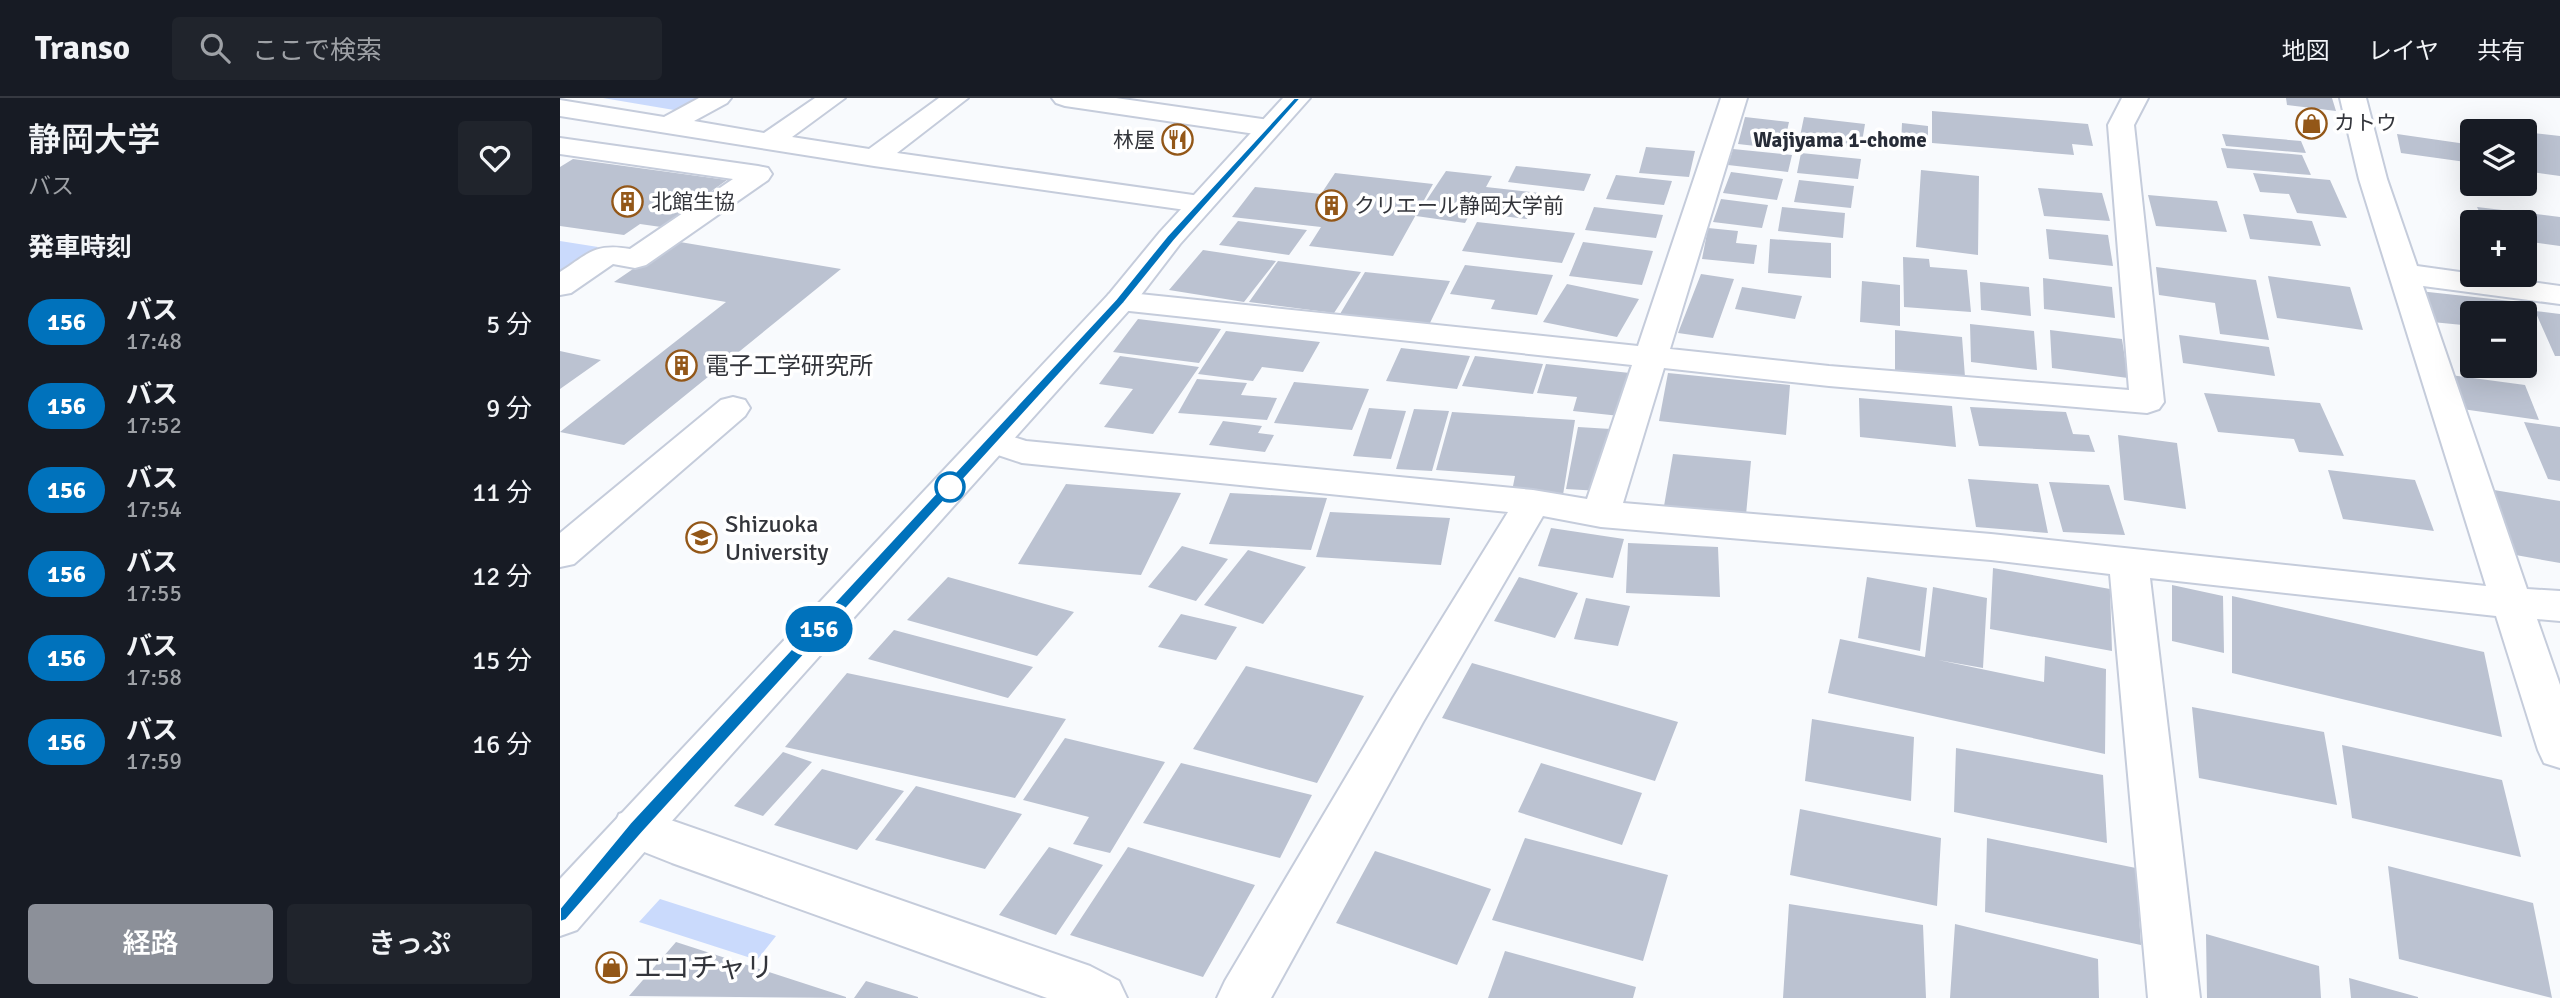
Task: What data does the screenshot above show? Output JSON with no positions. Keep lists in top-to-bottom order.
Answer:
{
  "districts": ["Wajiyama 1-chome"],
  "places": {
    "shop": ["カトウ", "エコチャリ"],
    "restaurant": ["林屋"],
    "building": ["北館生協", "クリエール静岡大学前", "電子工学研究所"],
    "school or university": ["Shizuoka University"]
  },
  "lines": ["bus line 156"],
  "page": {
    "header": "Transo",
    "search": "ここで検索",
    "nav": ["地図", "レイヤ", "共有"],
    "heading": [
      ["静岡大学", "バス"],
      "発車時刻"
    ],
    "on_map": "156",
    "map_buttons": ["+", "−"],
    "list": [
      {
        "mark": "156",
        "name": "バス",
        "note": "17:48",
        "value": "5 分"
      },
      {
        "mark": "156",
        "name": "バス",
        "note": "17:52",
        "value": "9 分"
      },
      {
        "mark": "156",
        "name": "バス",
        "note": "17:54",
        "value": "11 分"
      },
      {
        "mark": "156",
        "name": "バス",
        "note": "17:55",
        "value": "12 分"
      },
      {
        "mark": "156",
        "name": "バス",
        "note": "17:58",
        "value": "15 分"
      },
      {
        "mark": "156",
        "name": "バス",
        "note": "17:59",
        "value": "16 分"
      }
    ],
    "buttons": ["経路", "きっぷ"]
  }
}
